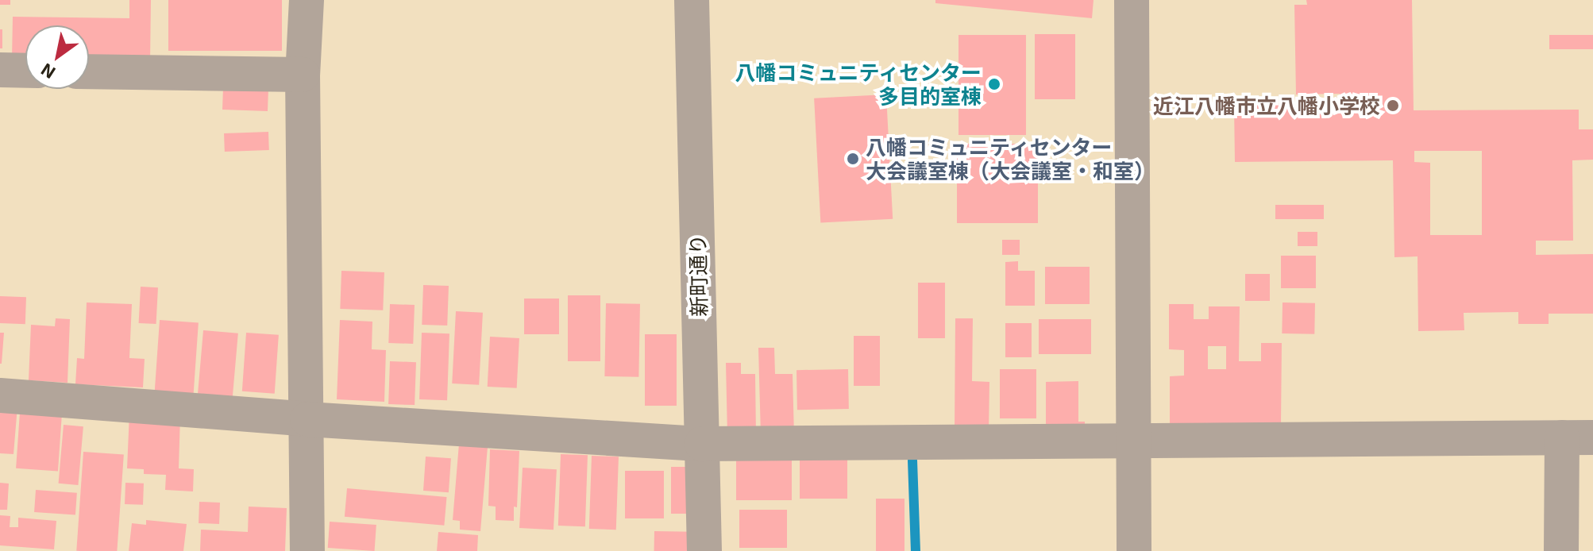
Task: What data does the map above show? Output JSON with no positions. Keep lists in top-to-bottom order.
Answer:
{
  "streets": {
    "street": ["新町通り"]
  },
  "places": ["八幡コミュニティセンター 多目的室棟", "近江八幡市立八幡小学校", "八幡コミュニティセンター 大会議室棟（大会議室・和室）"],
  "north": "bottom left"
}
